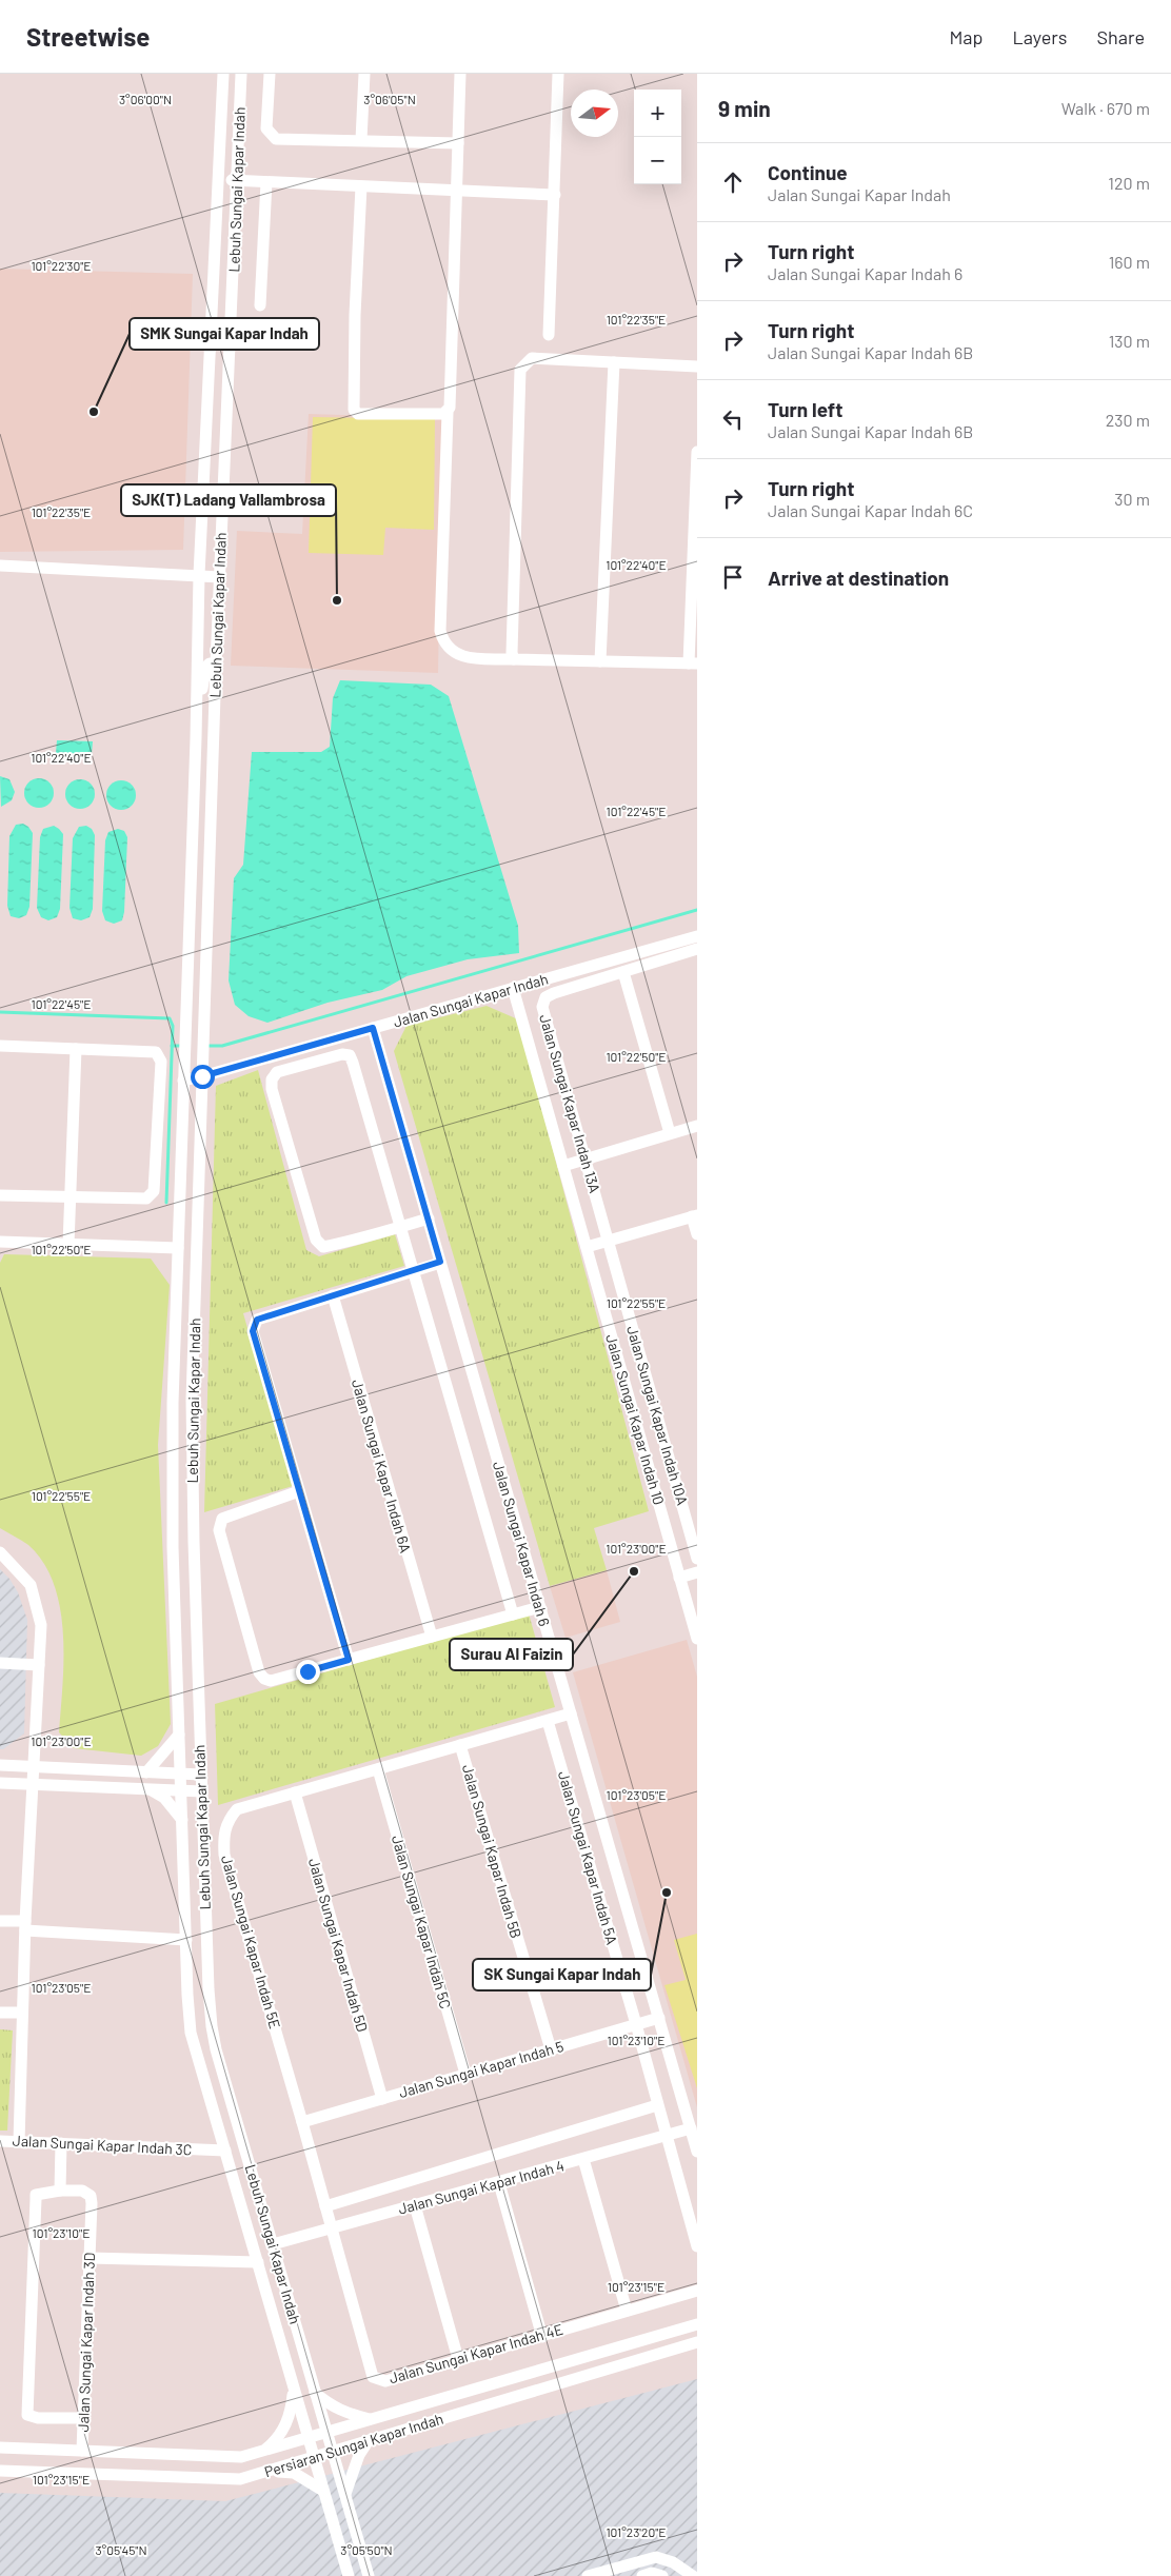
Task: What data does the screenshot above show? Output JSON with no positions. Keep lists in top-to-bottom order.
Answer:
{
  "streets": {
    "street": [
      "Lebuh Sungai Kapar Indah",
      "Jalan Sungai Kapar Indah",
      "Jalan Sungai Kapar Indah 13A",
      "Jalan Sungai Kapar Indah 10A",
      "Jalan Sungai Kapar Indah 10",
      "Jalan Sungai Kapar Indah 6A",
      "Jalan Sungai Kapar Indah 6",
      "Jalan Sungai Kapar Indah 5B",
      "Jalan Sungai Kapar Indah 5A",
      "Jalan Sungai Kapar Indah 5C",
      "Jalan Sungai Kapar Indah 5E",
      "Jalan Sungai Kapar Indah 5D",
      "Jalan Sungai Kapar Indah 5",
      "Jalan Sungai Kapar Indah 3C",
      "Jalan Sungai Kapar Indah 4",
      "Jalan Sungai Kapar Indah 3D",
      "Jalan Sungai Kapar Indah 4E",
      "Persiaran Sungai Kapar Indah"
    ]
  },
  "crossings": [
    ["Lebuh Sungai Kapar Indah", "Jalan Sungai Kapar Indah"],
    ["Lebuh Sungai Kapar Indah", "Jalan Sungai Kapar Indah 3C"],
    ["Lebuh Sungai Kapar Indah", "Jalan Sungai Kapar Indah 4"],
    ["Lebuh Sungai Kapar Indah", "Persiaran Sungai Kapar Indah"],
    ["Jalan Sungai Kapar Indah", "Jalan Sungai Kapar Indah 10"],
    ["Jalan Sungai Kapar Indah", "Jalan Sungai Kapar Indah 6"],
    ["Jalan Sungai Kapar Indah 13A", "Jalan Sungai Kapar Indah 10A"],
    ["Jalan Sungai Kapar Indah 6A", "Jalan Sungai Kapar Indah 6"],
    ["Jalan Sungai Kapar Indah 6", "Jalan Sungai Kapar Indah 5E"],
    ["Jalan Sungai Kapar Indah 6", "Jalan Sungai Kapar Indah 5"],
    ["Jalan Sungai Kapar Indah 6", "Jalan Sungai Kapar Indah 4"],
    ["Jalan Sungai Kapar Indah 5B", "Jalan Sungai Kapar Indah 5E"],
    ["Jalan Sungai Kapar Indah 5B", "Jalan Sungai Kapar Indah 5"],
    ["Jalan Sungai Kapar Indah 5A", "Jalan Sungai Kapar Indah 5E"],
    ["Jalan Sungai Kapar Indah 5A", "Jalan Sungai Kapar Indah 5"],
    ["Jalan Sungai Kapar Indah 5A", "Jalan Sungai Kapar Indah 4"],
    ["Jalan Sungai Kapar Indah 5C", "Jalan Sungai Kapar Indah 5E"],
    ["Jalan Sungai Kapar Indah 5C", "Jalan Sungai Kapar Indah 5"],
    ["Jalan Sungai Kapar Indah 5E", "Jalan Sungai Kapar Indah 5D"],
    ["Jalan Sungai Kapar Indah 5E", "Jalan Sungai Kapar Indah 5"],
    ["Jalan Sungai Kapar Indah 5E", "Jalan Sungai Kapar Indah 4"],
    ["Jalan Sungai Kapar Indah 5E", "Jalan Sungai Kapar Indah 4E"],
    ["Jalan Sungai Kapar Indah 5D", "Jalan Sungai Kapar Indah 5"],
    ["Jalan Sungai Kapar Indah 4", "Jalan Sungai Kapar Indah 4E"],
    ["Jalan Sungai Kapar Indah 3D", "Persiaran Sungai Kapar Indah"]
  ],
  "places": [
    "SMK Sungai Kapar Indah",
    "SJK(T) Ladang Vallambrosa",
    "Surau Al Faizin",
    "SK Sungai Kapar Indah"
  ],
  "north": "right",
  "page": {
    "header": "Streetwise",
    "nav": ["Map", "Layers", "Share"],
    "heading": ["9 min", "Walk · 670 m"],
    "map_buttons": ["+", "−"],
    "list": [
      ["Continue", "Jalan Sungai Kapar Indah", "120 m"],
      ["Turn right", "Jalan Sungai Kapar Indah 6", "160 m"],
      ["Turn right", "Jalan Sungai Kapar Indah 6B", "130 m"],
      ["Turn left", "Jalan Sungai Kapar Indah 6B", "230 m"],
      ["Turn right", "Jalan Sungai Kapar Indah 6C", "30 m"],
      "Arrive at destination"
    ]
  },
  "coordinates": [
    "3°06'00\"N",
    "3°06'05\"N",
    "101°22'30\"E",
    "101°22'35\"E",
    "101°22'40\"E",
    "101°22'45\"E",
    "101°22'50\"E",
    "101°22'55\"E",
    "101°23'00\"E",
    "101°23'05\"E",
    "101°23'10\"E",
    "101°23'15\"E",
    "101°23'20\"E",
    "3°05'45\"N",
    "3°05'50\"N"
  ]
}
